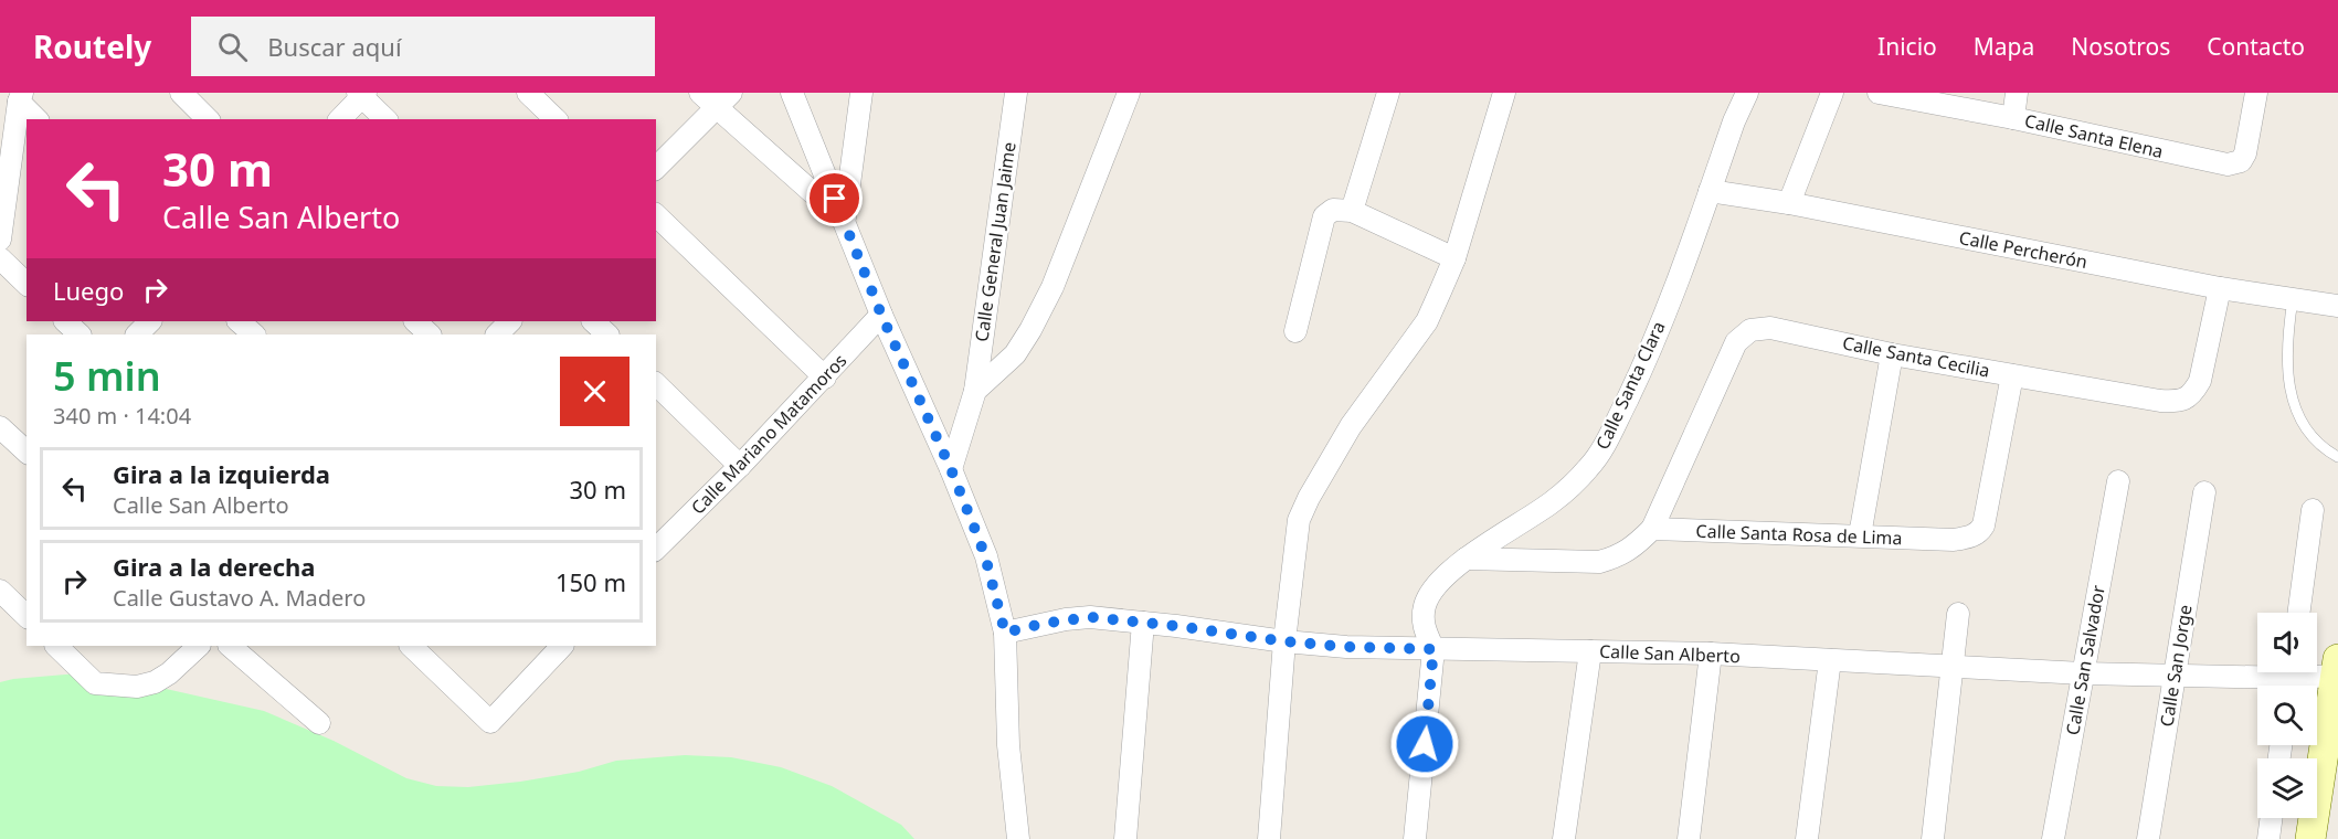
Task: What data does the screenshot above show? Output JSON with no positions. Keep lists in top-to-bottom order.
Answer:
{
  "streets": {
    "street": [
      "Calle Santa Elena",
      "Calle General Juan Jaime",
      "Calle Percherón",
      "Calle Santa Cecilia",
      "Calle Santa Clara",
      "Calle Mariano Matamoros",
      "Calle Santa Rosa de Lima",
      "Calle San Alberto",
      "Calle San Salvador",
      "Calle San Jorge"
    ]
  },
  "crossings": [
    ["Calle Percherón", "Calle Santa Cecilia"],
    ["Calle Percherón", "Calle Santa Clara"],
    ["Calle Santa Cecilia", "Calle Santa Rosa de Lima"],
    ["Calle Santa Clara", "Calle San Alberto"],
    ["Calle San Alberto", "Calle San Salvador"],
    ["Calle San Alberto", "Calle San Jorge"]
  ],
  "page": {
    "header": "Routely",
    "search": "Buscar aquí",
    "nav": [
      "Inicio",
      "Mapa",
      "Nosotros",
      "Contacto"
    ],
    "turn": ["30 m", "Calle San Alberto"],
    "then": "Luego",
    "heading": ["5 min", "340 m · 14:04"],
    "list": [
      {
        "name": "Gira a la izquierda",
        "note": "Calle San Alberto",
        "value": "30 m"
      },
      {
        "name": "Gira a la derecha",
        "note": "Calle Gustavo A. Madero",
        "value": "150 m"
      }
    ]
  }
}
